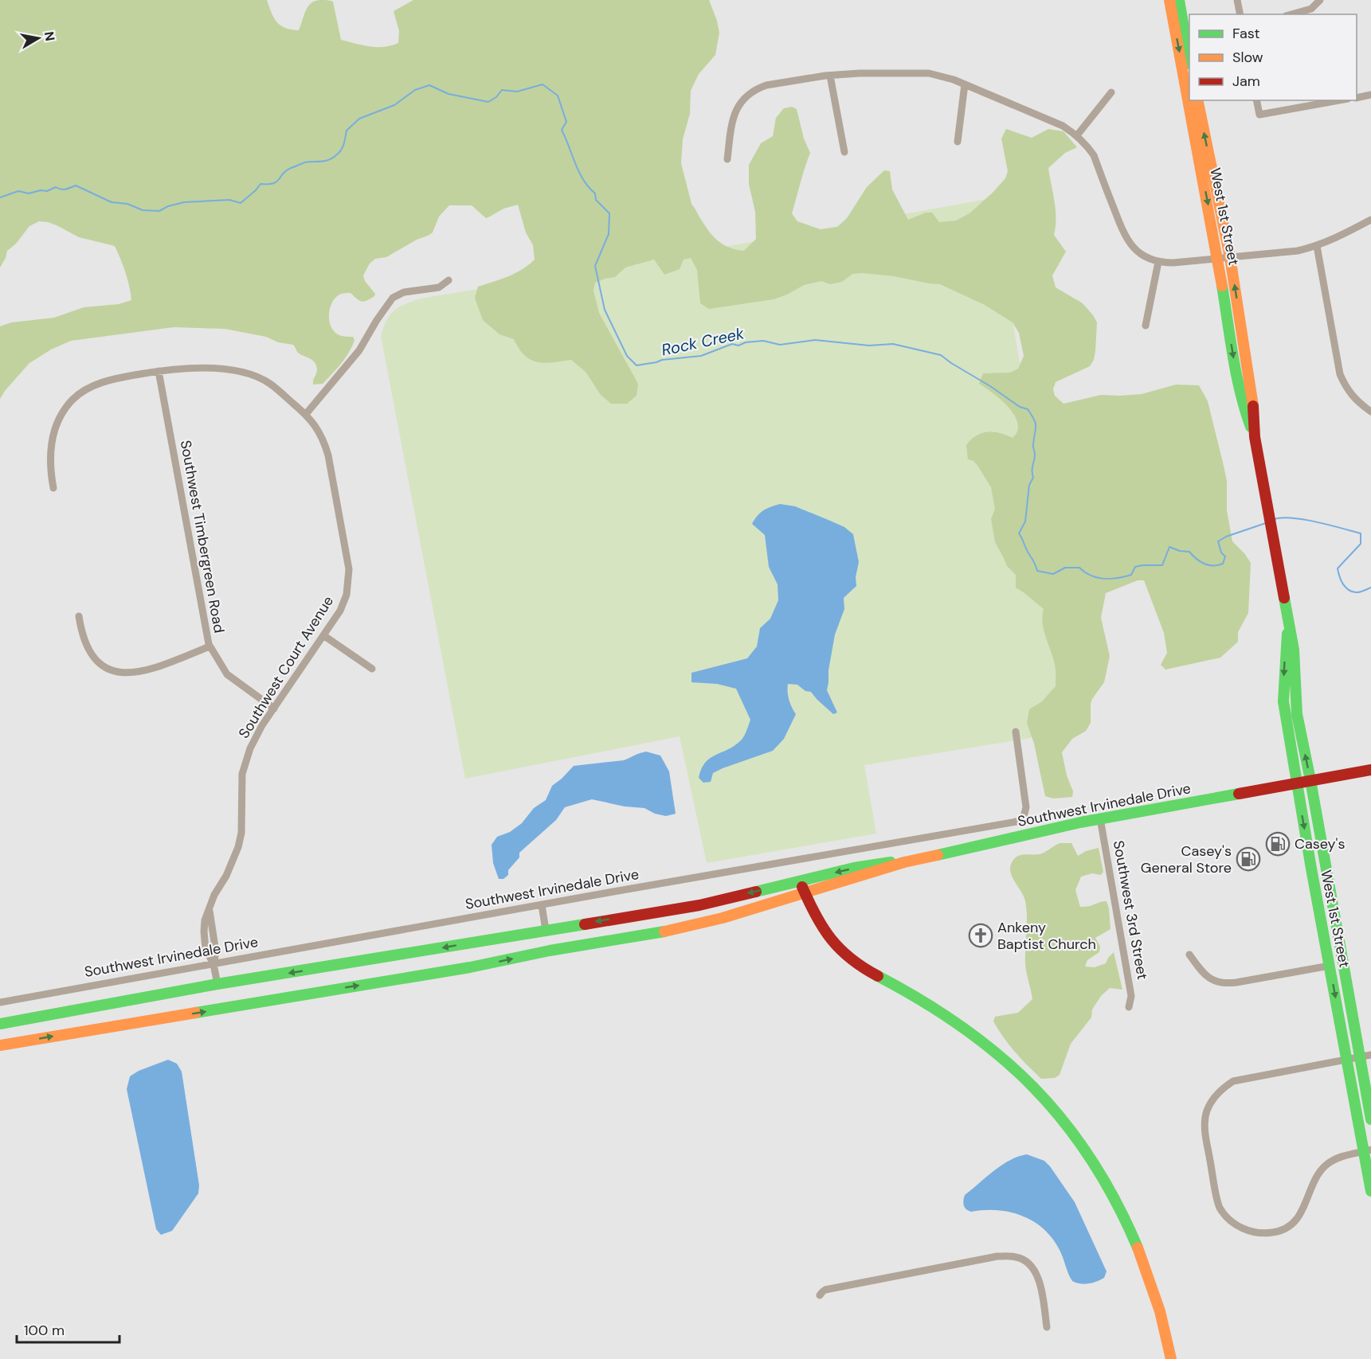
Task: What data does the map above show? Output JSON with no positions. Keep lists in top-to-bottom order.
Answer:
{
  "streets": {
    "main road": ["West 1st Street", "Southwest Irvinedale Drive"],
    "street": ["Southwest Timbergreen Road", "Southwest Court Avenue", "Southwest 3rd Street"]
  },
  "crossings": [
    ["West 1st Street", "Southwest Irvinedale Drive"],
    ["Southwest Timbergreen Road", "Southwest Court Avenue"],
    ["Southwest Court Avenue", "Southwest Irvinedale Drive"],
    ["Southwest Irvinedale Drive", "Southwest 3rd Street"]
  ],
  "water": ["Rock Creek"],
  "places": {
    "fuel station": ["Casey's", "Casey's General Store"],
    "church": ["Ankeny Baptist Church"]
  },
  "legend": ["Fast", "Slow", "Jam"],
  "scale_bar": "100 m",
  "north": "right"
}
